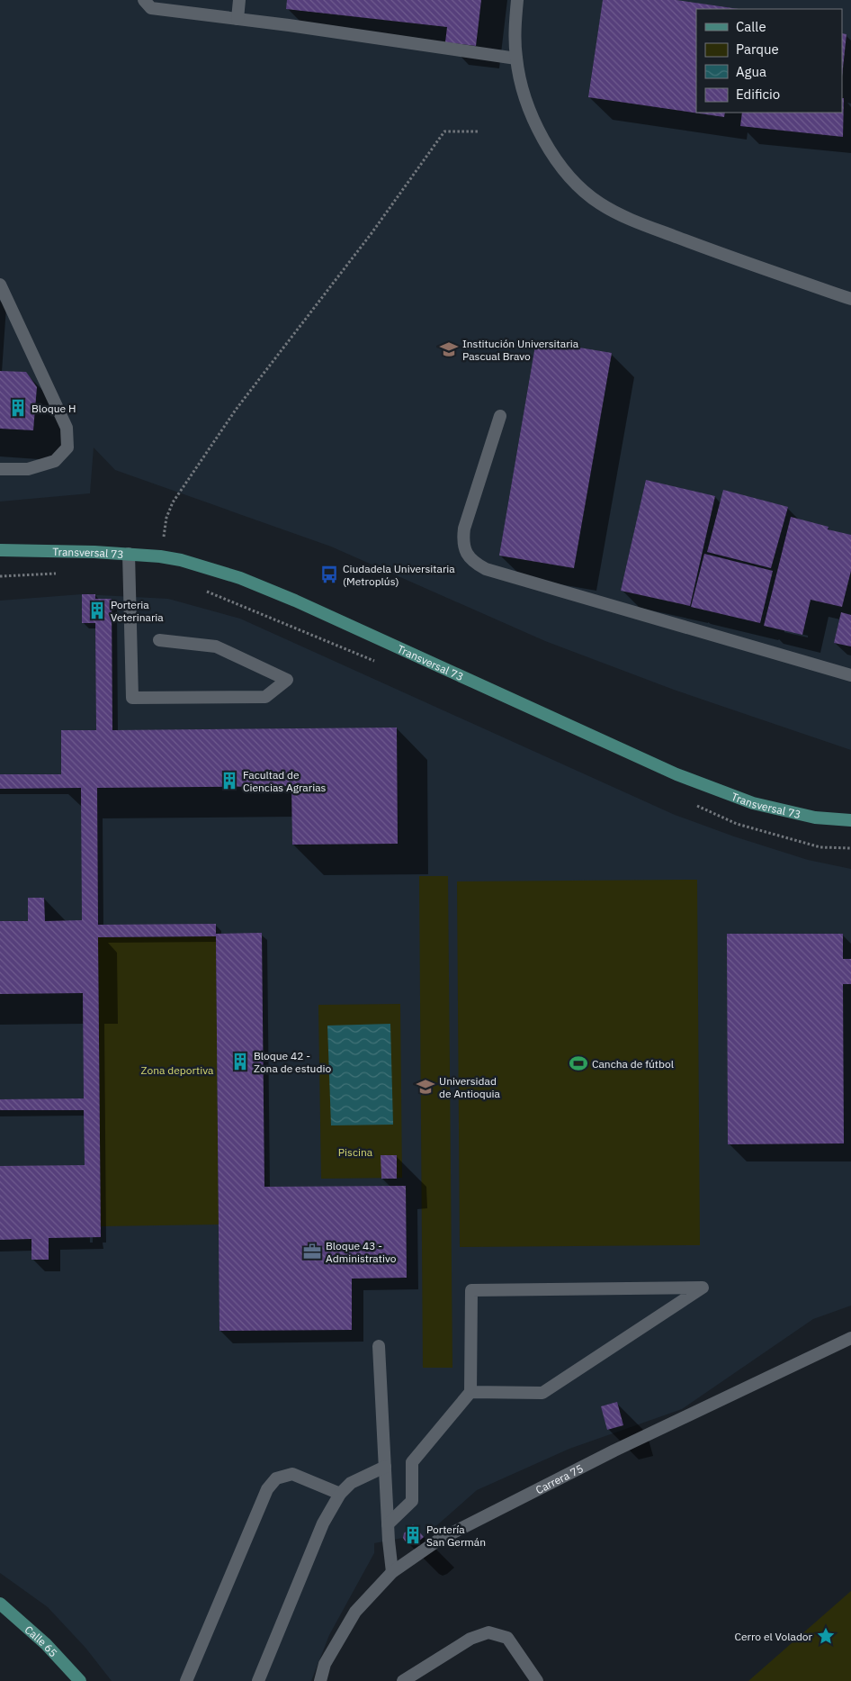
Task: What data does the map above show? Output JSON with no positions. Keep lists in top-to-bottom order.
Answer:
{
  "streets": {
    "main road": ["Transversal 73", "Calle 65"],
    "street": ["Carrera 75"]
  },
  "parks": ["Zona deportiva", "Piscina"],
  "places": {
    "school or university": ["Institución Universitaria Pascual Bravo", "Universidad de Antioquia"],
    "building": [
      "Bloque H",
      "Porteria Veterinaria",
      "Facultad de Ciencias Agrarias",
      "Bloque 42 - Zona de estudio",
      "Portería San Germán"
    ],
    "bus stop": ["Ciudadela Universitaria (Metroplús)"],
    "sports": ["Cancha de fútbol"],
    "office": ["Bloque 43 - Administrativo"],
    "place": ["Cerro el Volador"]
  },
  "legend": [
    "Calle",
    "Parque",
    "Agua",
    "Edificio"
  ]
}
